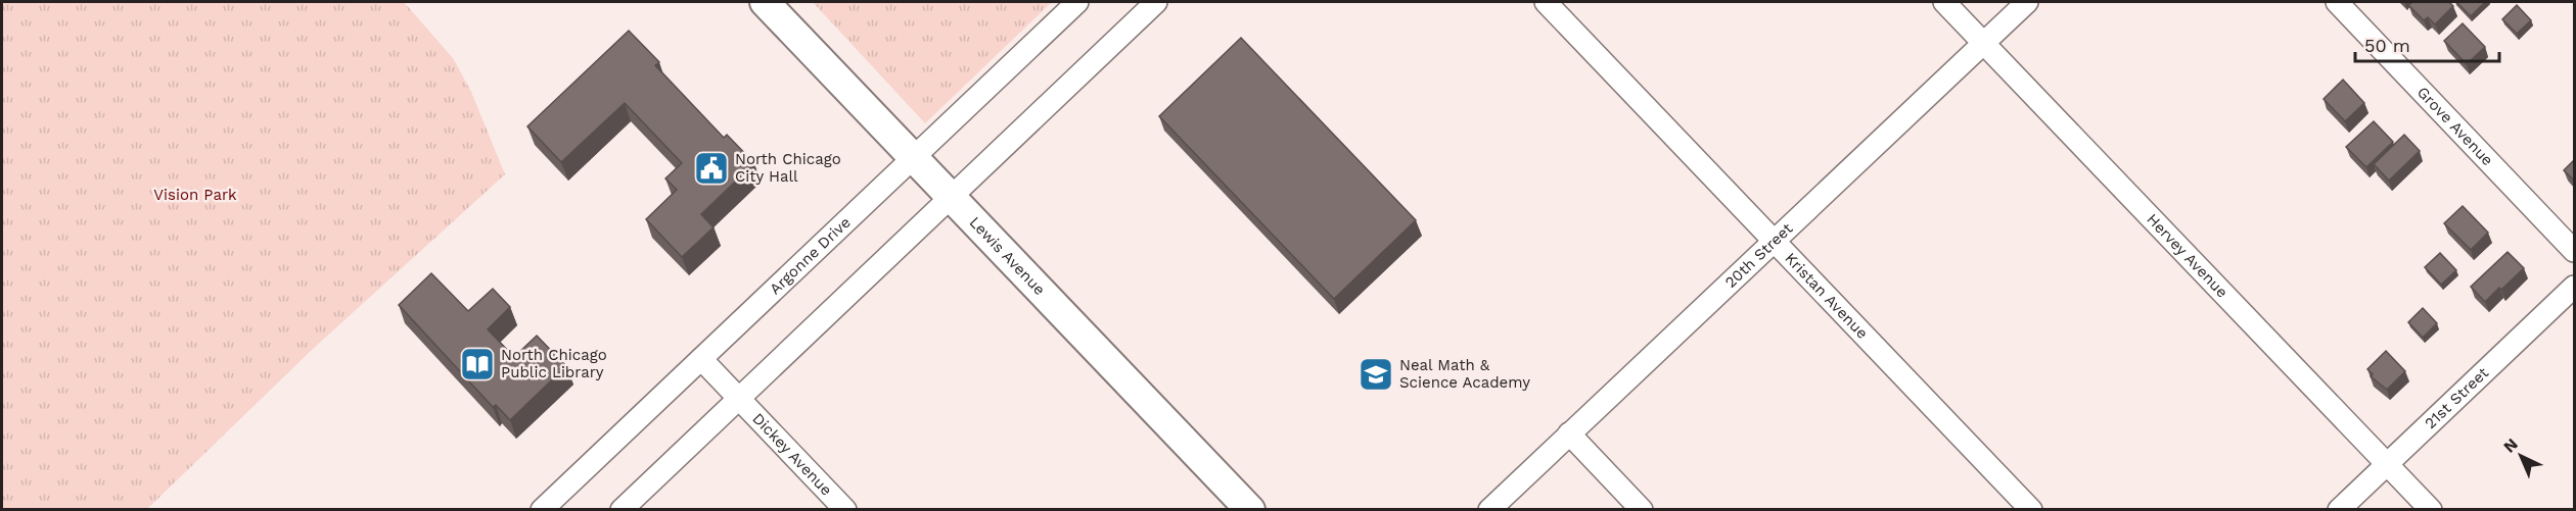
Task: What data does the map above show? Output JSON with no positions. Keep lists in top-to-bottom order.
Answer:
{
  "streets": {
    "main road": ["Lewis Avenue"],
    "street": [
      "Grove Avenue",
      "Hervey Avenue",
      "Argonne Drive",
      "20th Street",
      "Kristan Avenue",
      "21st Street",
      "Dickey Avenue"
    ]
  },
  "crossings": [
    ["Lewis Avenue", "Argonne Drive"],
    ["Hervey Avenue", "20th Street"],
    ["Hervey Avenue", "21st Street"],
    ["Argonne Drive", "Dickey Avenue"],
    ["20th Street", "Kristan Avenue"]
  ],
  "parks": ["Vision Park"],
  "places": {
    "public building": ["North Chicago City Hall"],
    "library": ["North Chicago Public Library"],
    "school or university": ["Neal Math & Science Academy"]
  },
  "scale_bar": "50 m",
  "north": "top left"
}
